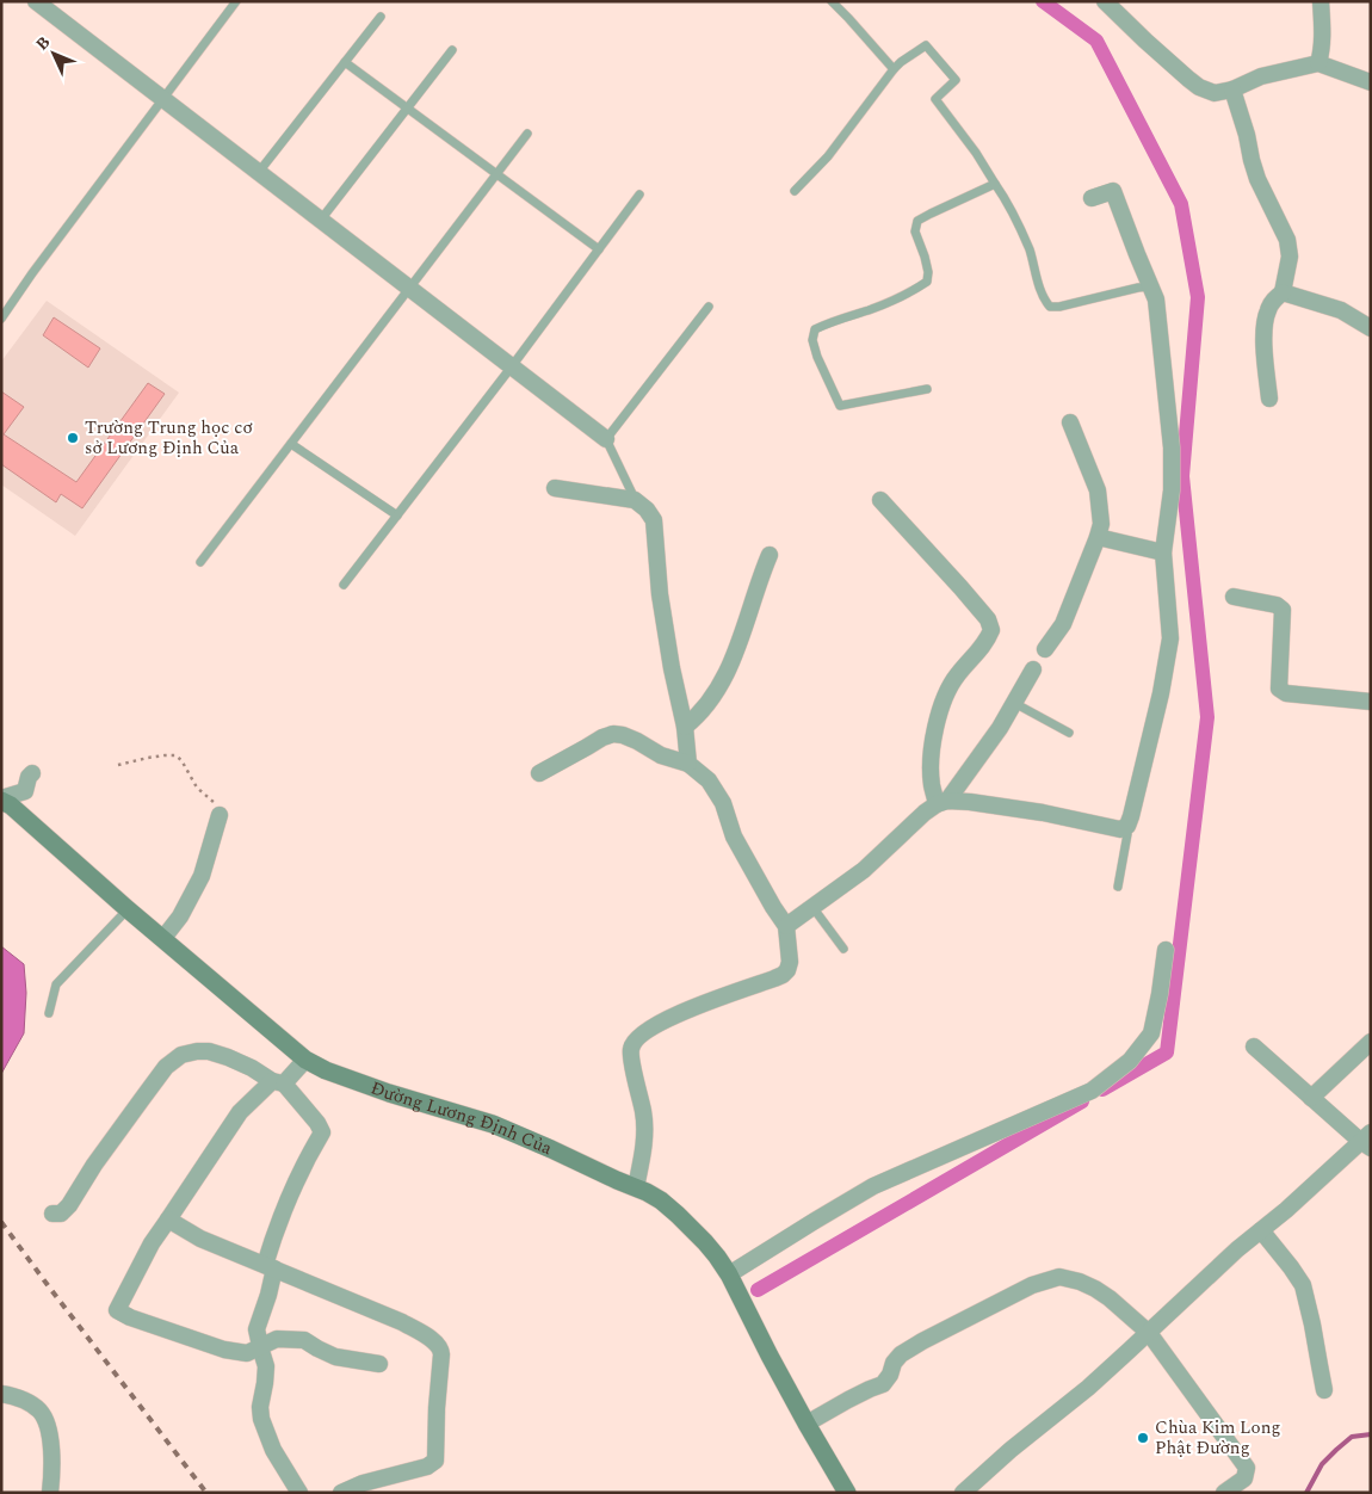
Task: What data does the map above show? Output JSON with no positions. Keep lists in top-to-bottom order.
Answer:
{
  "streets": {
    "street": ["Đường Lương Định Của"]
  },
  "places": ["Trường Trung học cơ sở Lương Định Của", "Chùa Kim Long Phật Đường"],
  "north": "top left"
}
